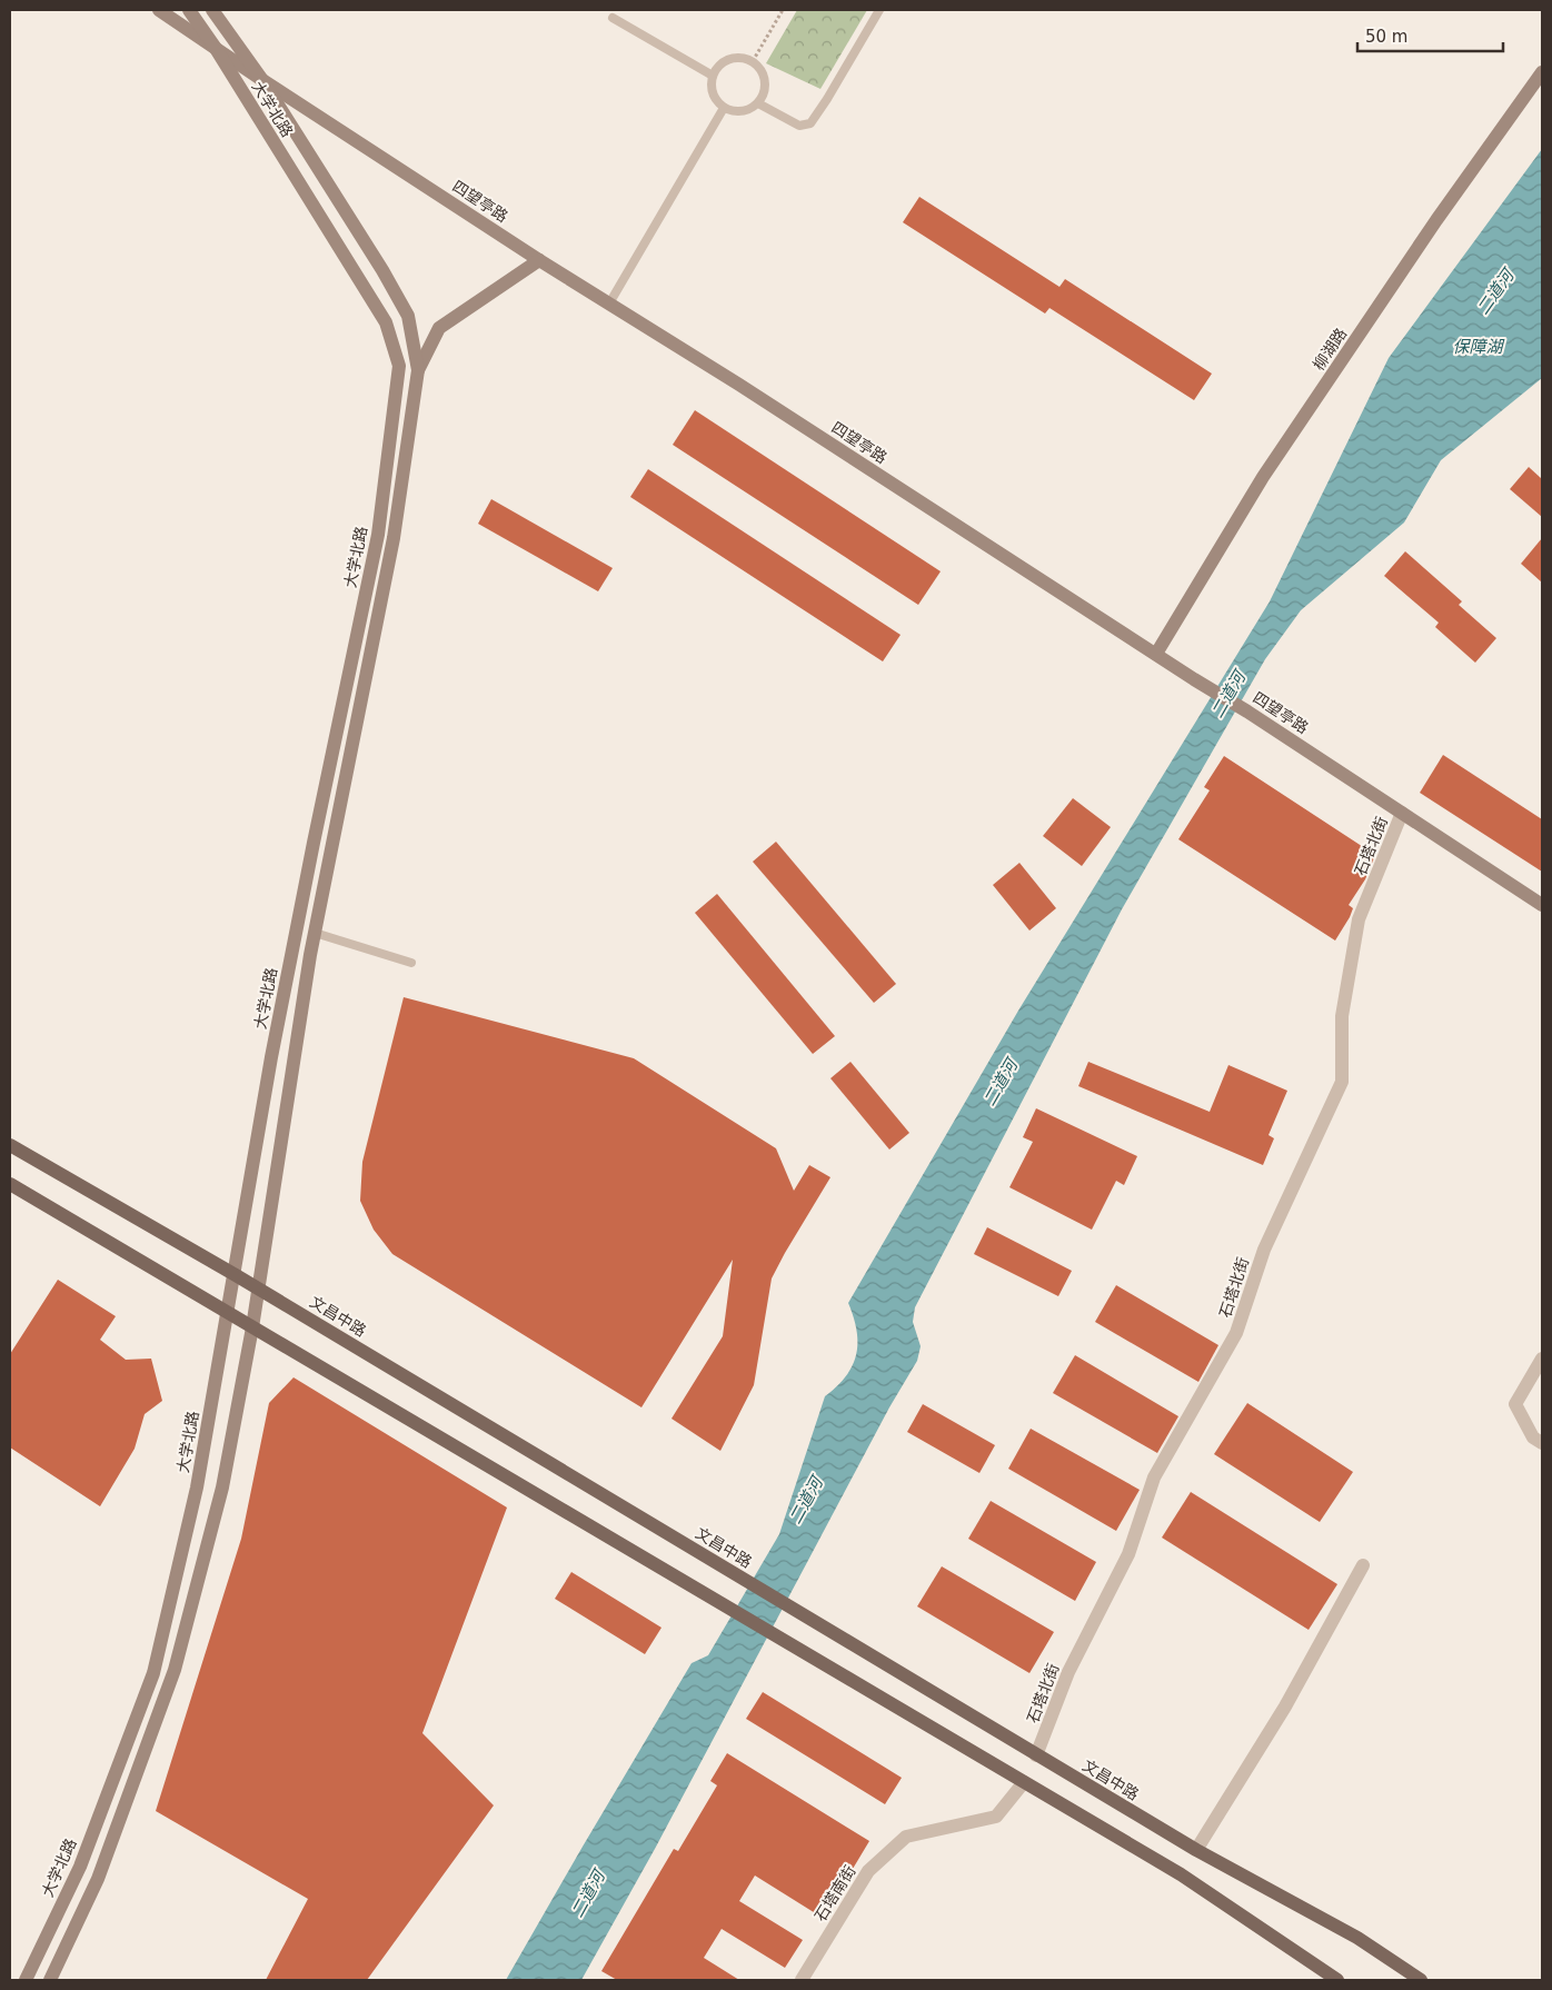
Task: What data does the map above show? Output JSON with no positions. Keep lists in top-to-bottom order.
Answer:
{
  "streets": {
    "main road": ["文昌中路"],
    "street": [
      "大学北路",
      "四望亭路",
      "柳湖路",
      "石塔北街",
      "石塔南街"
    ]
  },
  "crossings": [
    ["大学北路", "四望亭路"],
    ["大学北路", "文昌中路"],
    ["四望亭路", "柳湖路"],
    ["四望亭路", "石塔北街"],
    ["石塔北街", "文昌中路"]
  ],
  "water": ["二道河", "保障湖"],
  "scale_bar": "50 m"
}
